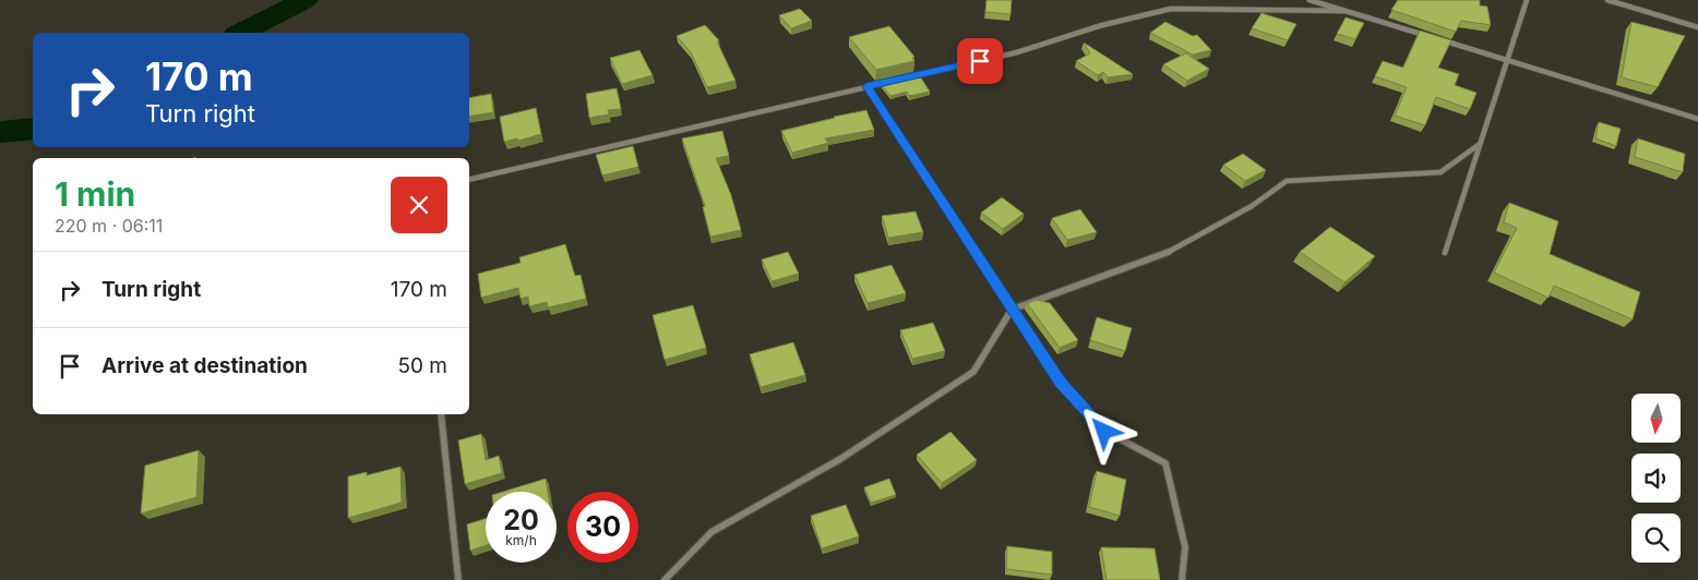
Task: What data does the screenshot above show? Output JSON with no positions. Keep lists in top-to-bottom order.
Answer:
{
  "north": "bottom",
  "page": {
    "turn": ["170 m", "Turn right"],
    "heading": ["1 min", "220 m · 06:11"],
    "list": [
      {
        "name": "Turn right",
        "value": "170 m"
      },
      {
        "name": "Arrive at destination",
        "value": "50 m"
      }
    ],
    "speed": "20 km/h",
    "limit": "30"
  }
}
